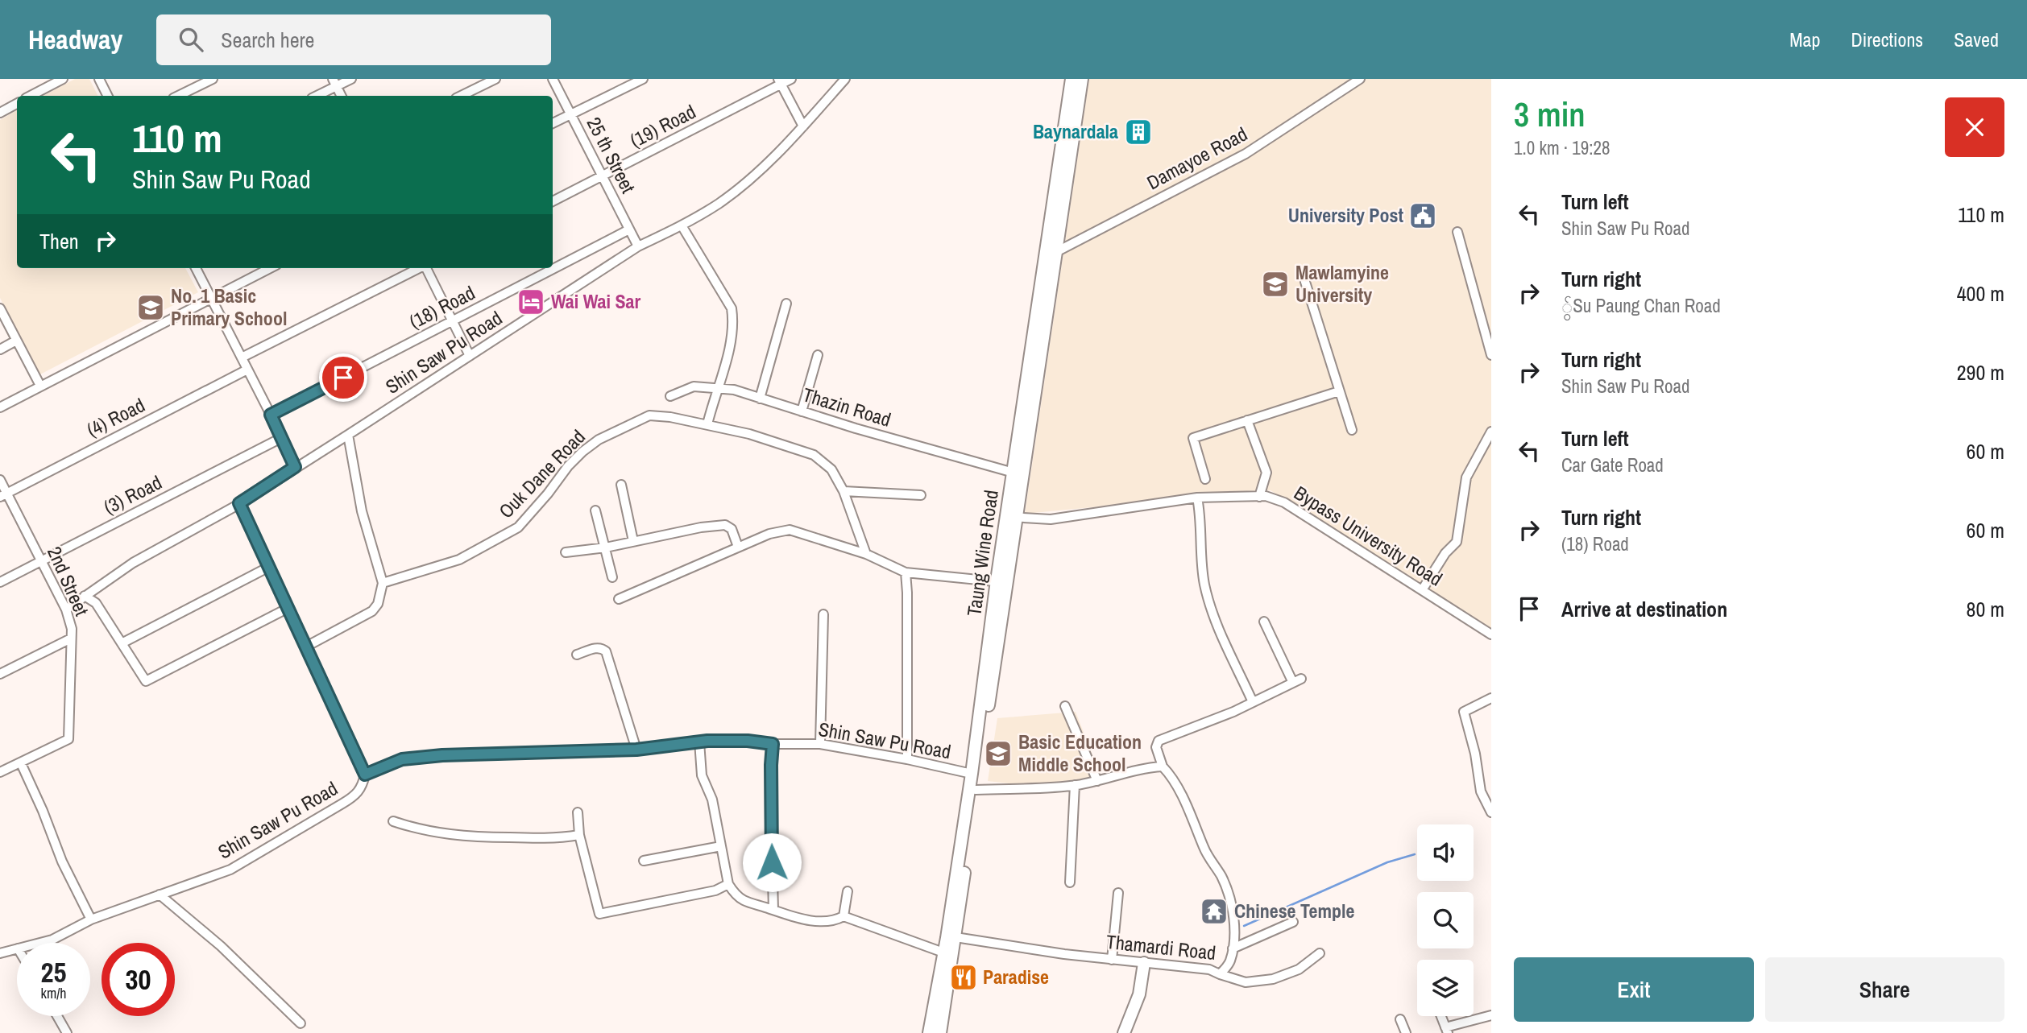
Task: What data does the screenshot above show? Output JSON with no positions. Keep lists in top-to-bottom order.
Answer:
{
  "streets": {
    "main road": ["Taung Wine Road"],
    "street": [
      "(19) Road",
      "25 th Street",
      "Damayoe Road",
      "(18) Road",
      "Shin Saw Pu Road",
      "Thazin Road",
      "(4) Road",
      "Ouk Dane Road",
      "(3) Road",
      "Bypass University Road",
      "2nd Street",
      "Thamardi Road"
    ]
  },
  "crossings": [
    ["(19) Road", "25 th Street"],
    ["25 th Street", "(18) Road"],
    ["25 th Street", "Shin Saw Pu Road"],
    ["Damayoe Road", "Taung Wine Road"],
    ["Shin Saw Pu Road", "Taung Wine Road"],
    ["Shin Saw Pu Road", "2nd Street"],
    ["Thazin Road", "Taung Wine Road"],
    ["(4) Road", "2nd Street"],
    ["(3) Road", "2nd Street"],
    ["Bypass University Road", "Taung Wine Road"],
    ["Taung Wine Road", "Thamardi Road"]
  ],
  "places": {
    "building": ["Baynardala"],
    "public building": ["University Post"],
    "school or university": ["Mawlamyine University", "No. 1 Basic Primary School", "Basic Education Middle School"],
    "hotel": ["Wai Wai Sar"],
    "temple": ["Chinese Temple"],
    "restaurant": ["Paradise"]
  },
  "page": {
    "header": "Headway",
    "search": "Search here",
    "nav": ["Map", "Directions", "Saved"],
    "heading": ["3 min", "1.0 km · 19:28"],
    "turn": ["110 m", "Shin Saw Pu Road"],
    "list": [
      {
        "name": "Turn left",
        "note": "Shin Saw Pu Road",
        "value": "110 m"
      },
      {
        "name": "Turn right",
        "note": "်ွSu Paung Chan Road",
        "value": "400 m"
      },
      {
        "name": "Turn right",
        "note": "Shin Saw Pu Road",
        "value": "290 m"
      },
      {
        "name": "Turn left",
        "note": "Car Gate Road",
        "value": "60 m"
      },
      {
        "name": "Turn right",
        "note": "(18) Road",
        "value": "60 m"
      },
      {
        "name": "Arrive at destination",
        "value": "80 m"
      }
    ],
    "then": "Then",
    "speed": "25 km/h",
    "limit": "30",
    "buttons": ["Exit", "Share"]
  }
}
